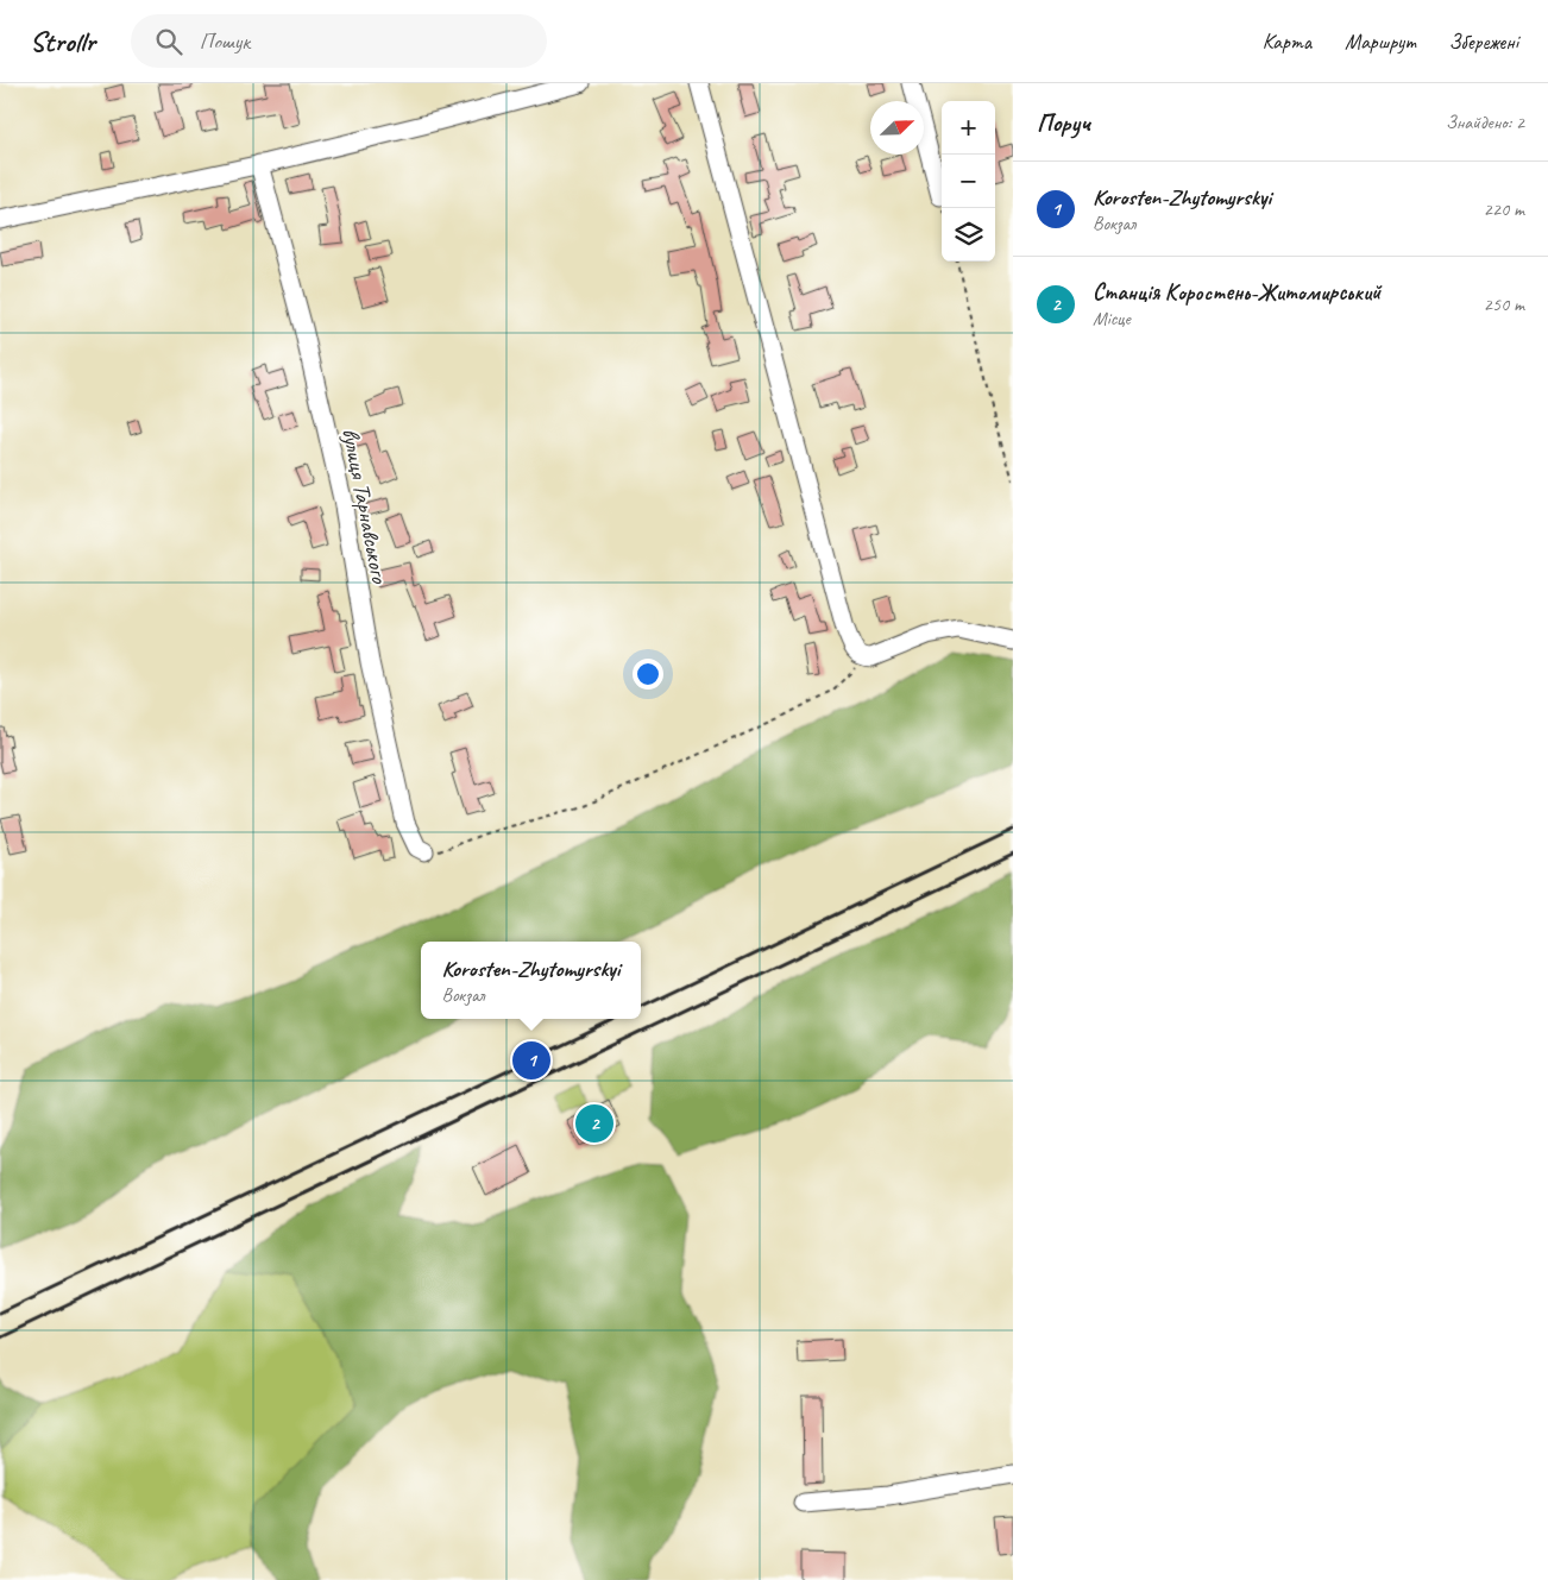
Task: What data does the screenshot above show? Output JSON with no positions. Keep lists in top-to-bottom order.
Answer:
{
  "streets": {
    "street": ["вулиця Тарнавського"]
  },
  "north": "top right",
  "page": {
    "header": "Strollr",
    "search": "Пошук",
    "nav": ["Карта", "Маршрут", "Збережені"],
    "heading": ["Поруч", "Знайдено: 2"],
    "map_buttons": ["+", "−"],
    "list": [
      {
        "mark": "1",
        "name": "Korosten-Zhytomyrskyi",
        "note": "Вокзал",
        "value": "220 m"
      },
      {
        "mark": "2",
        "name": "Станція Коростень-Житомирський",
        "note": "Місце",
        "value": "250 m"
      }
    ],
    "popup": ["Korosten-Zhytomyrskyi", "Вокзал"],
    "pins": ["1", "2"]
  }
}
